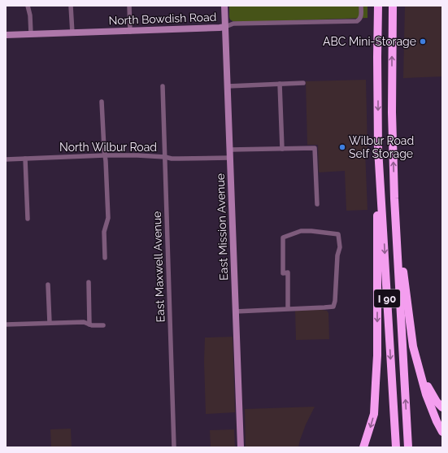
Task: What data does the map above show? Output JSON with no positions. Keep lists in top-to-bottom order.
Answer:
{
  "streets": {
    "highway": ["I 90"],
    "street": [
      "North Bowdish Road",
      "North Wilbur Road",
      "East Mission Avenue",
      "East Maxwell Avenue"
    ]
  },
  "crossings": [
    ["North Bowdish Road", "East Mission Avenue"],
    ["North Wilbur Road", "East Mission Avenue"],
    ["North Wilbur Road", "East Maxwell Avenue"]
  ],
  "places": ["ABC Mini-Storage", "Wilbur Road Self Storage"]
}
